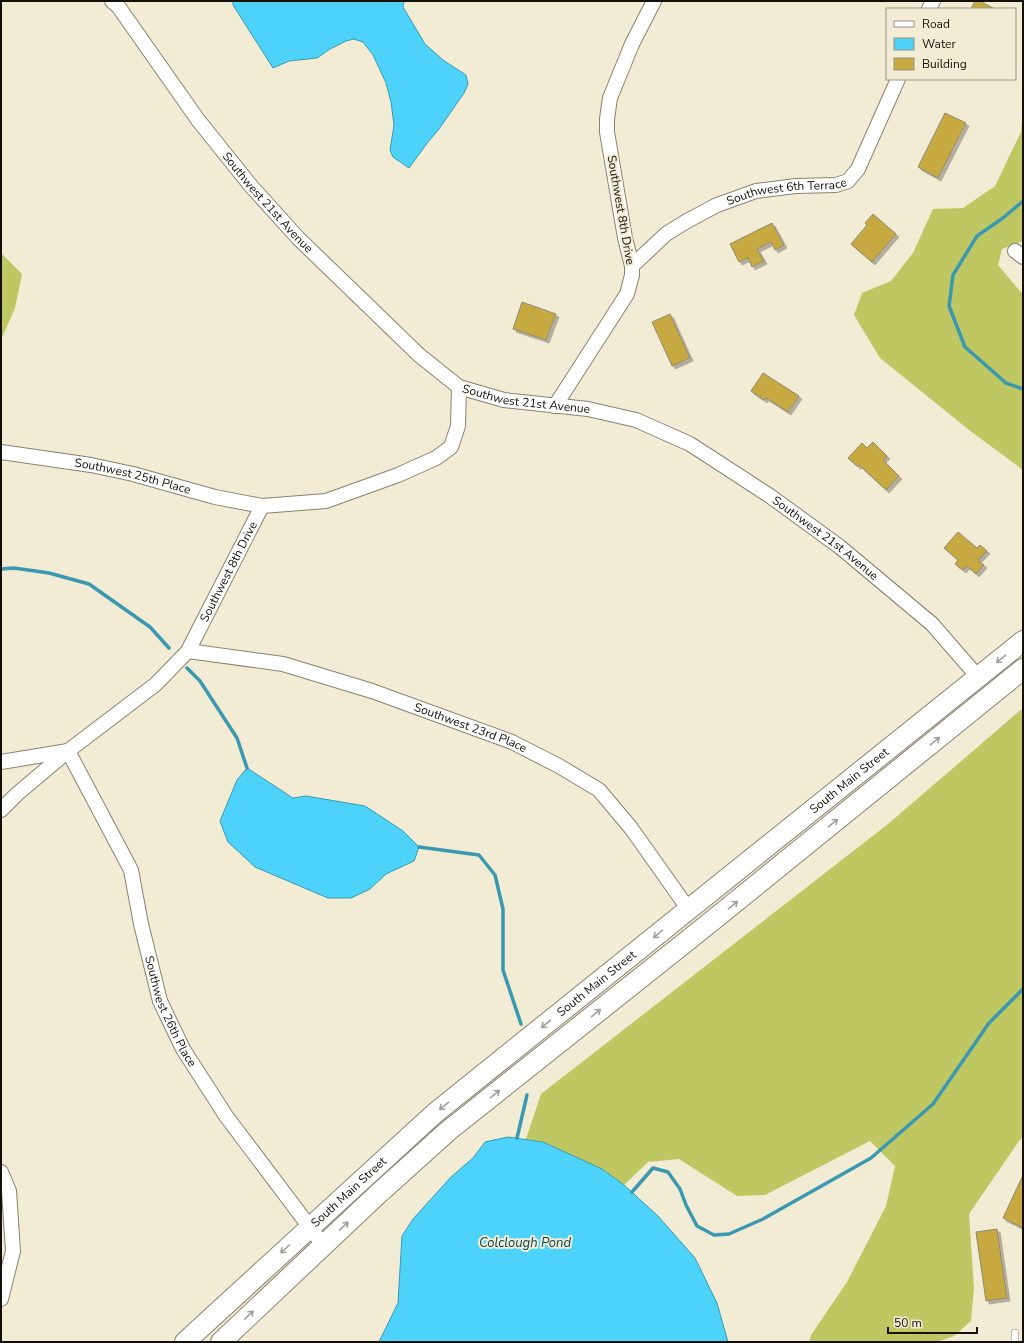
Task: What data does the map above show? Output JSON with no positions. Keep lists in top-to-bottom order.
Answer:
{
  "streets": {
    "main road": ["South Main Street"],
    "street": [
      "Southwest 6th Terrace",
      "Southwest 21st Avenue",
      "Southwest 8th Drive",
      "Southwest 25th Place",
      "Southwest 23rd Place",
      "Southwest 26th Place"
    ]
  },
  "crossings": [
    ["Southwest 6th Terrace", "Southwest 8th Drive"],
    ["Southwest 21st Avenue", "Southwest 8th Drive"],
    ["Southwest 21st Avenue", "South Main Street"],
    ["Southwest 8th Drive", "Southwest 25th Place"],
    ["Southwest 8th Drive", "Southwest 23rd Place"],
    ["Southwest 8th Drive", "Southwest 26th Place"],
    ["Southwest 23rd Place", "South Main Street"],
    ["South Main Street", "Southwest 26th Place"]
  ],
  "water": ["Colclough Pond"],
  "legend": ["Road", "Water", "Building"],
  "scale_bar": "50 m"
}
